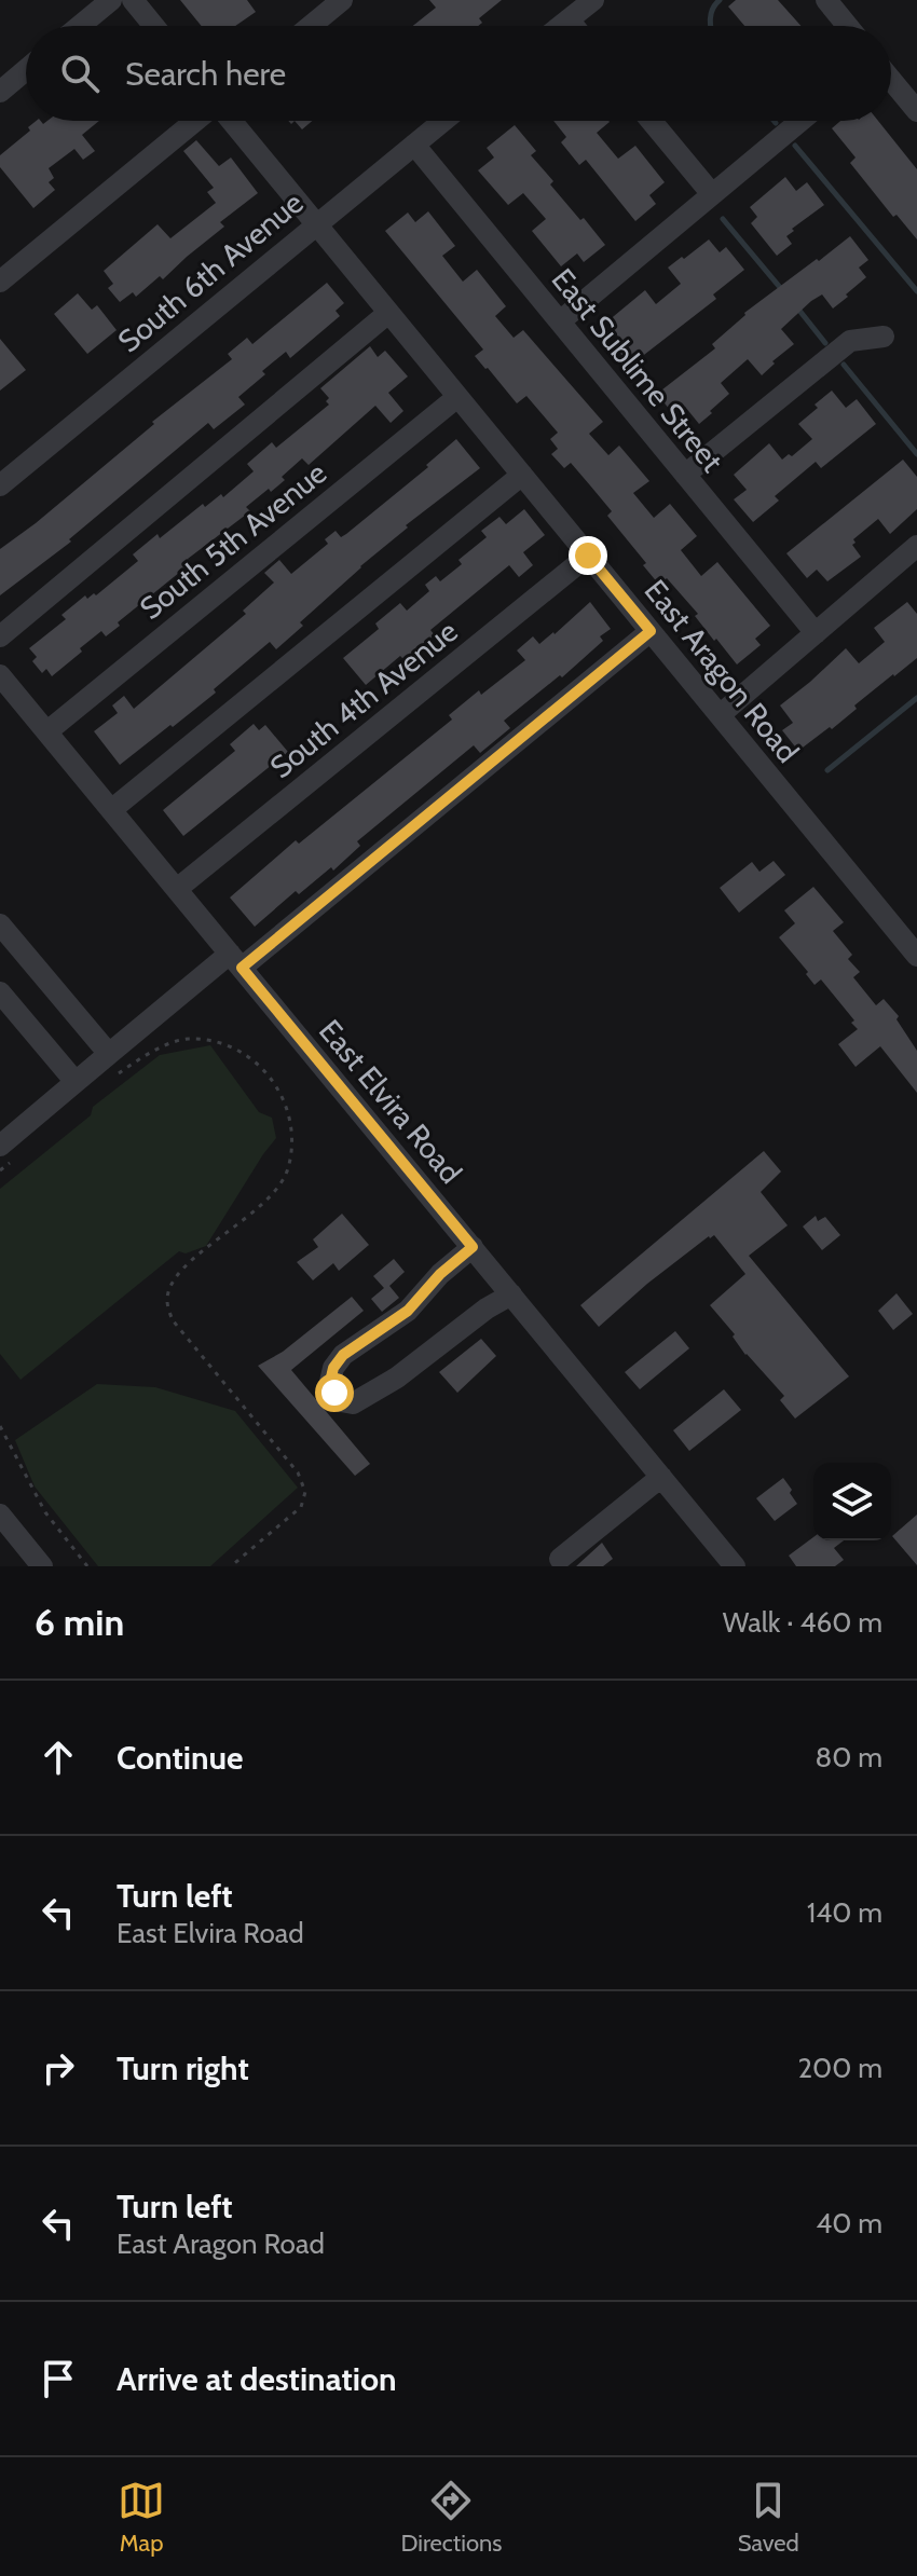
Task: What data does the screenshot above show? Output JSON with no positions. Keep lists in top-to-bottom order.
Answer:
{
  "streets": {
    "street": [
      "South 6th Avenue",
      "East Sublime Street",
      "South 5th Avenue",
      "East Aragon Road",
      "South 4th Avenue",
      "East Elvira Road"
    ]
  },
  "crossings": [
    ["South 6th Avenue", "East Sublime Street"],
    ["South 6th Avenue", "East Aragon Road"],
    ["South 5th Avenue", "East Aragon Road"],
    ["South 5th Avenue", "East Elvira Road"],
    ["East Aragon Road", "South 4th Avenue"],
    ["South 4th Avenue", "East Elvira Road"]
  ],
  "page": {
    "search": "Search here",
    "heading": ["6 min", "Walk · 460 m"],
    "list": [
      ["Continue", "80 m"],
      ["Turn left", "East Elvira Road", "140 m"],
      ["Turn right", "200 m"],
      ["Turn left", "East Aragon Road", "40 m"],
      "Arrive at destination"
    ],
    "nav": ["Map", "Directions", "Saved"]
  }
}
